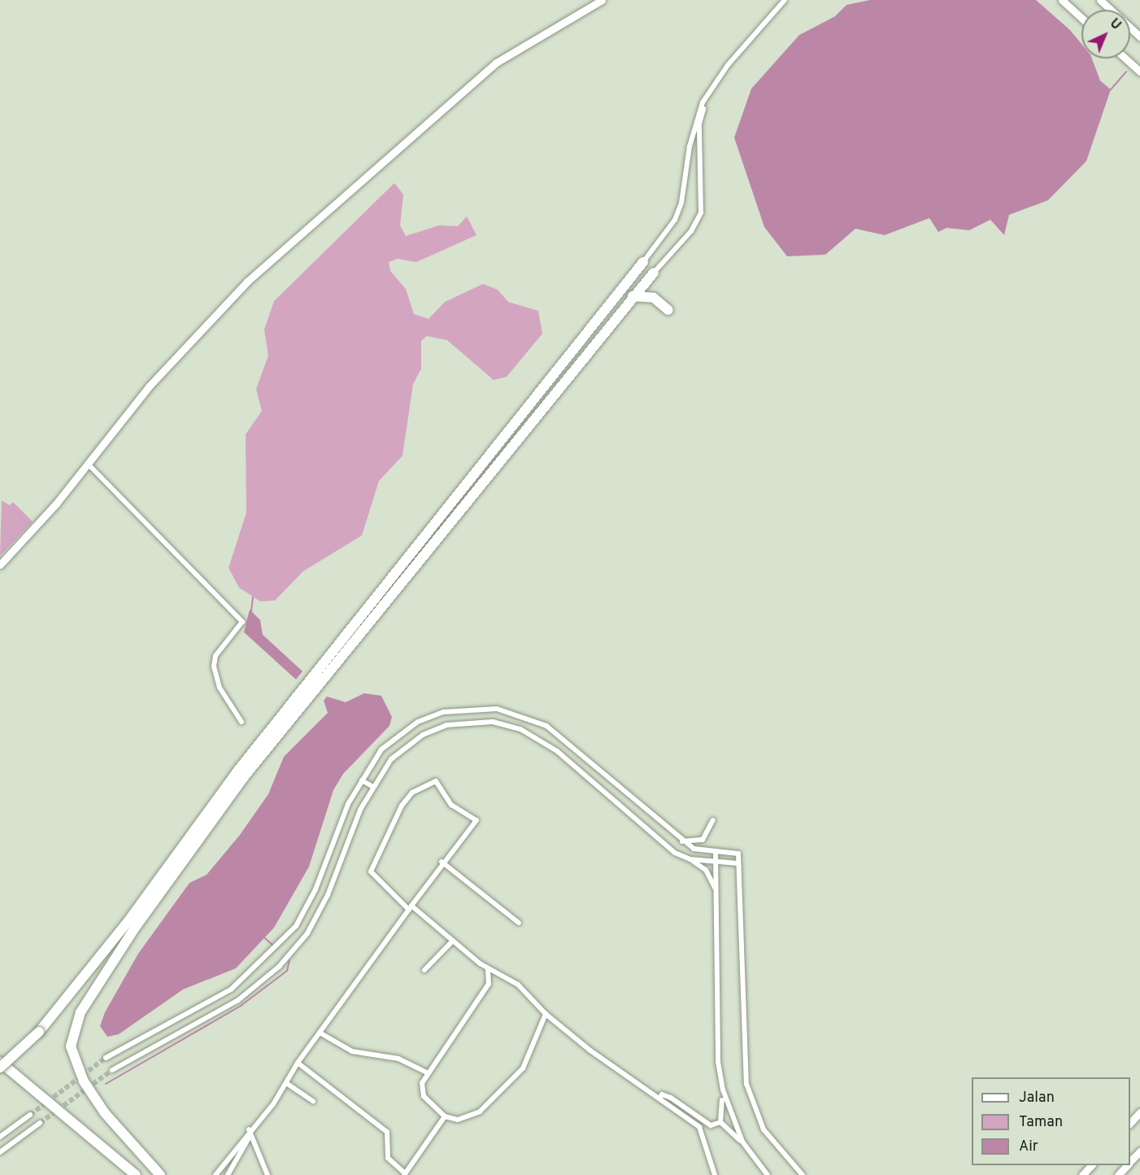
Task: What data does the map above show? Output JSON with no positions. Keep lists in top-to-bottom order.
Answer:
{
  "legend": ["Jalan", "Taman", "Air"],
  "north": "top right"
}
